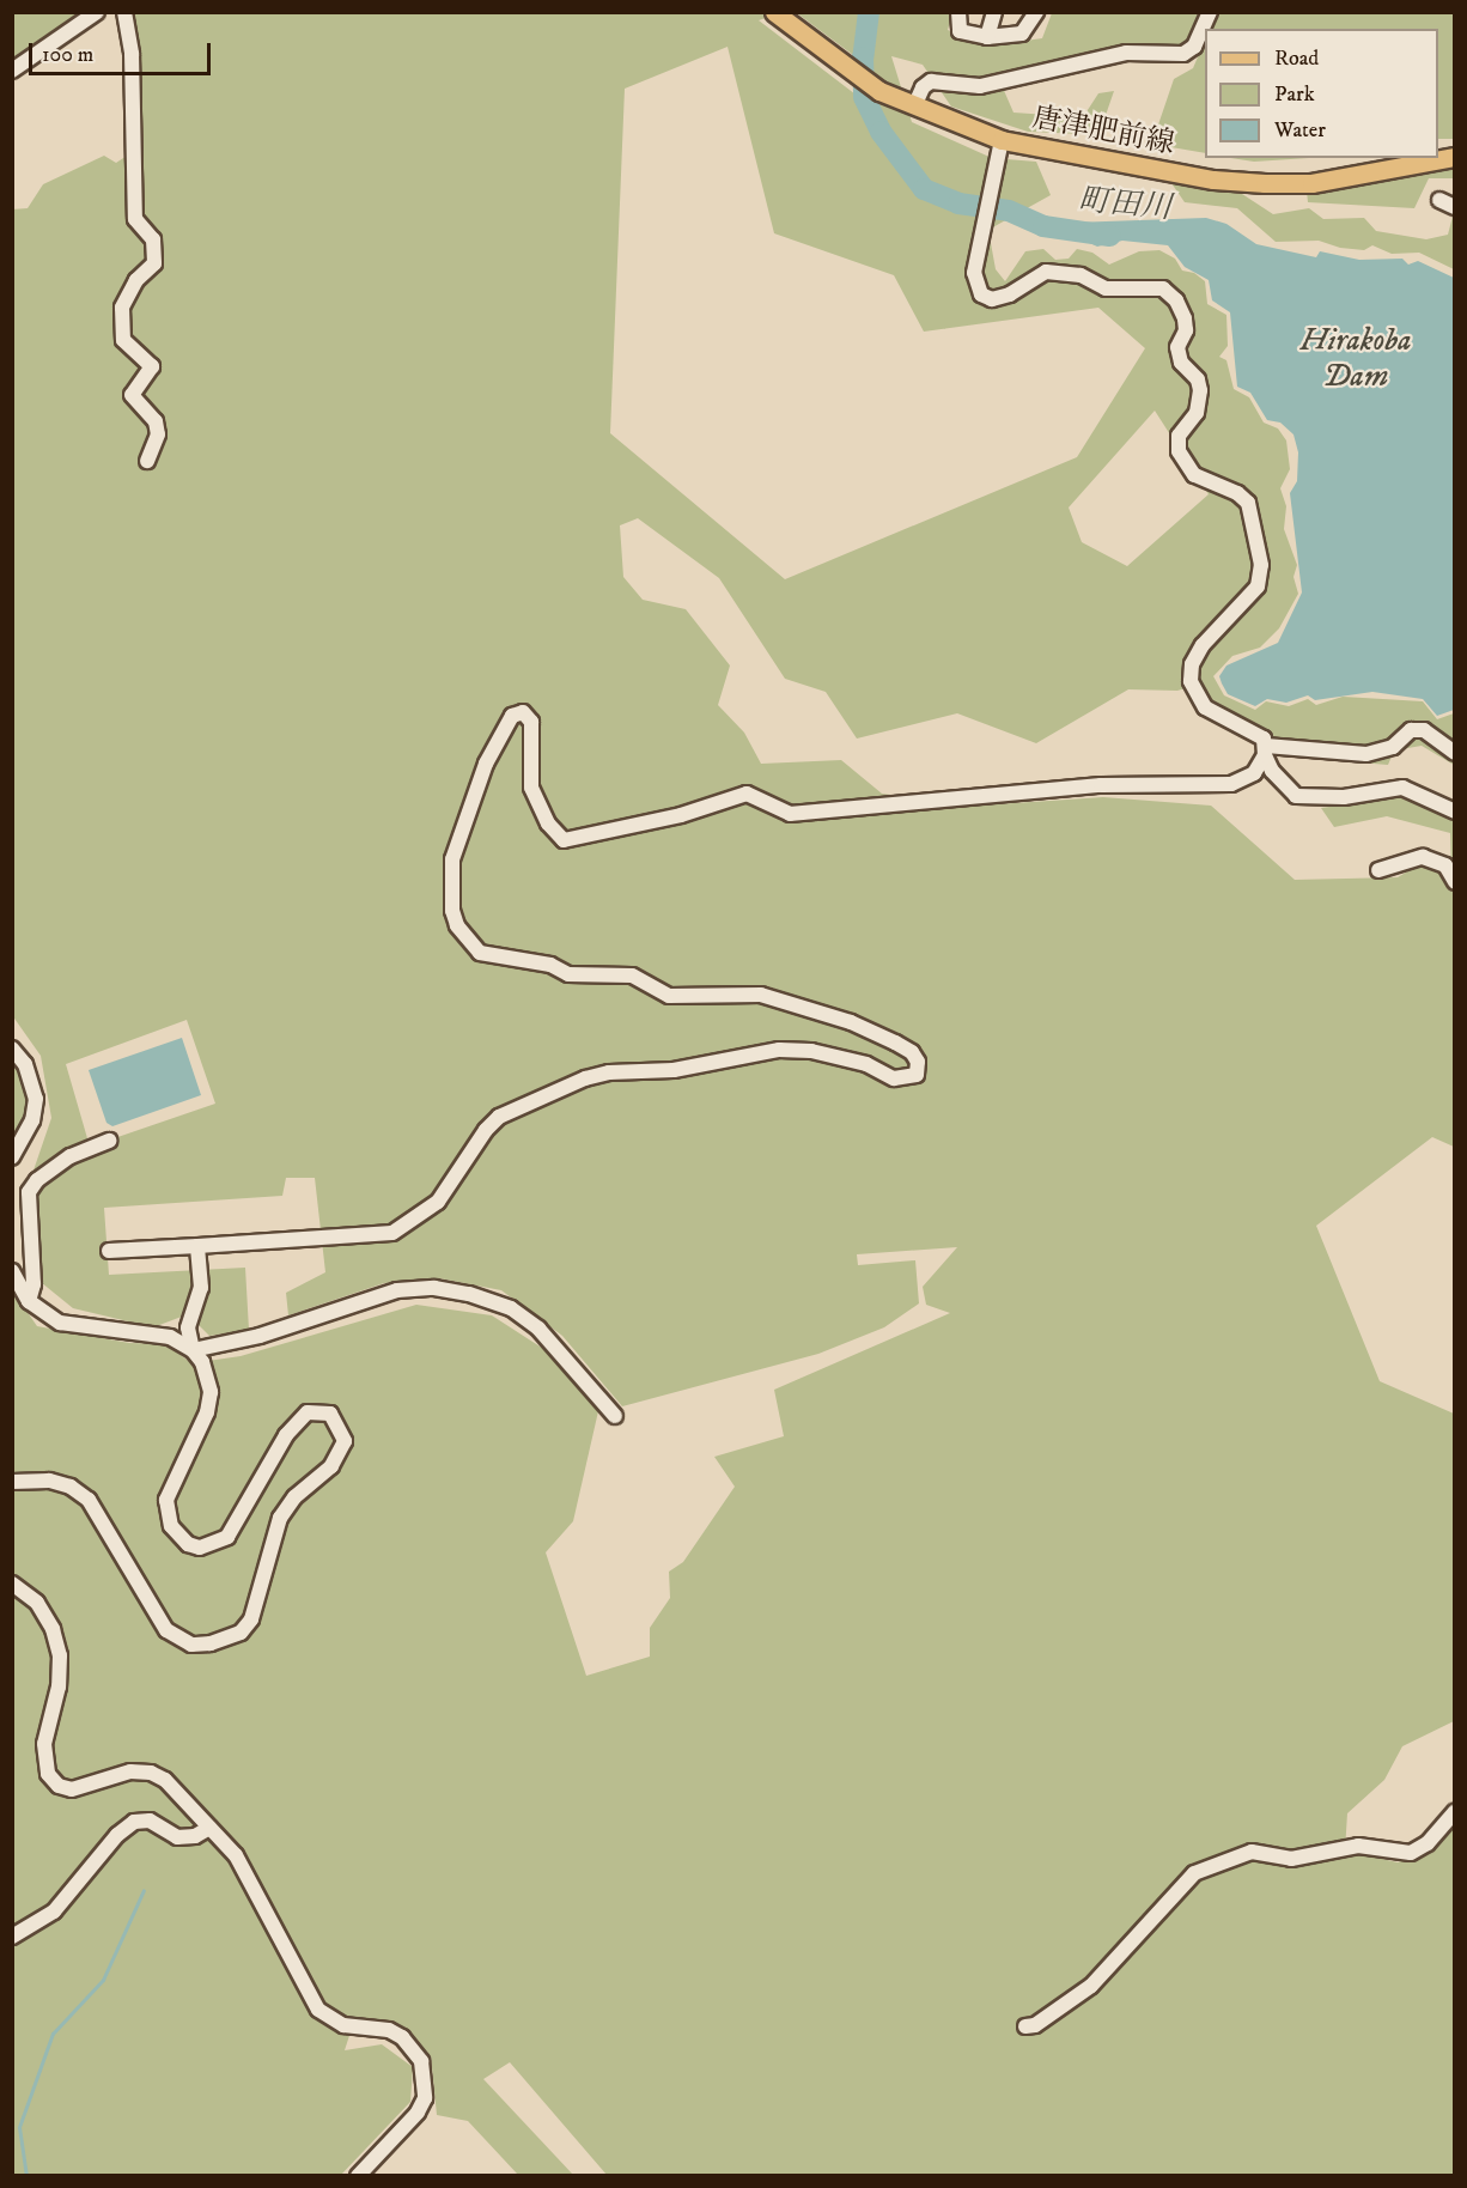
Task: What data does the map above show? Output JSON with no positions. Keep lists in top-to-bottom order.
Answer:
{
  "streets": {
    "main road": ["唐津肥前線"]
  },
  "water": ["町田川", "Hirakoba Dam"],
  "legend": ["Road", "Park", "Water"],
  "scale_bar": "100 m"
}
